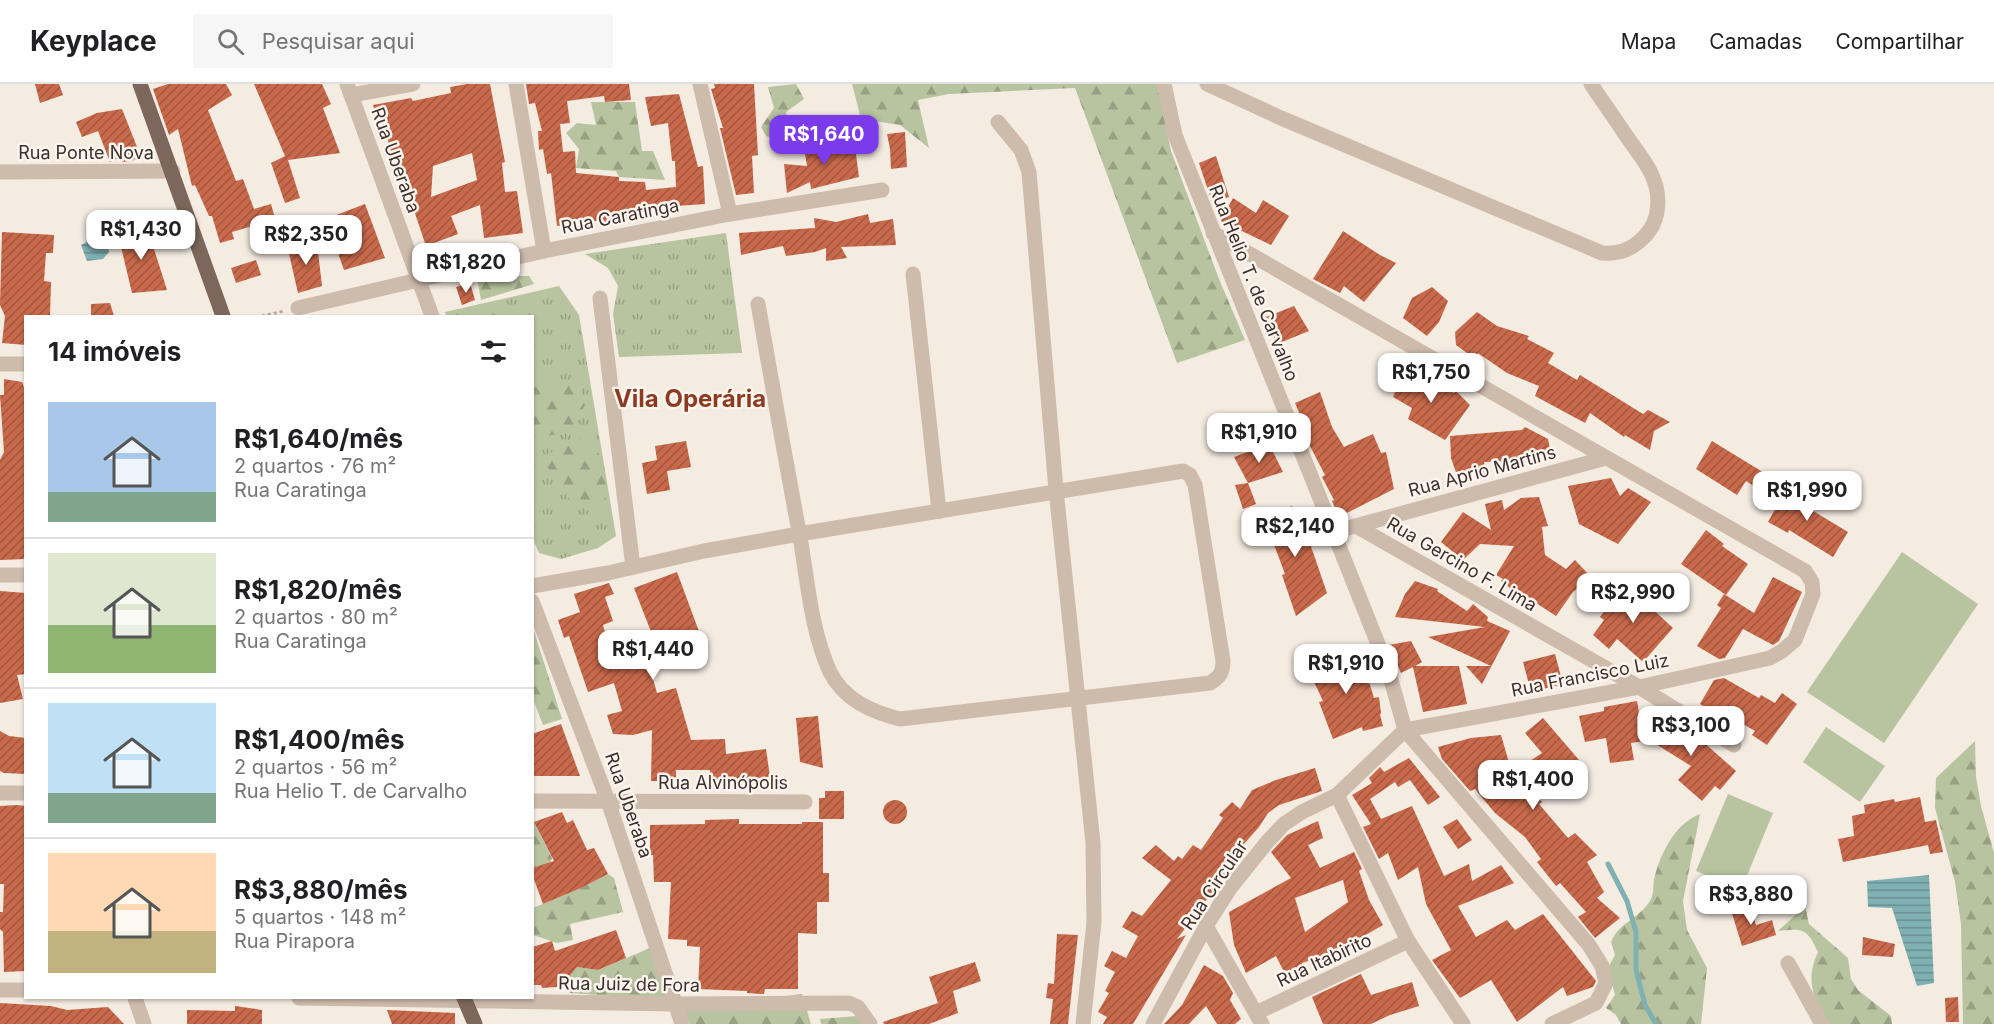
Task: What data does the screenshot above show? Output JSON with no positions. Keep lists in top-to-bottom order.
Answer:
{
  "streets": {
    "street": [
      "Rua Ponte Nova",
      "Rua Uberaba",
      "Rua Caratinga",
      "Rua Helio T. de Carvalho",
      "Rua Aprio Martins",
      "Rua Gercino F. Lima",
      "Rua Francisco Luiz",
      "Rua Alvinópolis",
      "Rua Circular",
      "Rua Itabirito",
      "Rua Juiz de Fora"
    ]
  },
  "crossings": [
    ["Rua Uberaba", "Rua Caratinga"],
    ["Rua Uberaba", "Rua Alvinópolis"],
    ["Rua Uberaba", "Rua Juiz de Fora"],
    ["Rua Helio T. de Carvalho", "Rua Aprio Martins"],
    ["Rua Helio T. de Carvalho", "Rua Francisco Luiz"],
    ["Rua Aprio Martins", "Rua Gercino F. Lima"],
    ["Rua Aprio Martins", "Rua Francisco Luiz"],
    ["Rua Gercino F. Lima", "Rua Francisco Luiz"],
    ["Rua Circular", "Rua Itabirito"]
  ],
  "districts": ["Vila Operária"],
  "page": {
    "header": "Keyplace",
    "search": "Pesquisar aqui",
    "nav": ["Mapa", "Camadas", "Compartilhar"],
    "price": [
      "R$1,640",
      "R$1,430",
      "R$2,350",
      "R$1,820",
      "R$1,750",
      "R$1,910",
      "R$1,990",
      "R$2,140",
      "R$2,990",
      "R$1,440",
      "R$1,910",
      "R$3,100",
      "R$1,400",
      "R$3,880"
    ],
    "heading": "14 imóveis",
    "list": [
      {
        "name": "R$1,640/mês",
        "note": "2 quartos · 76 m² · Rua Caratinga"
      },
      {
        "name": "R$1,820/mês",
        "note": "2 quartos · 80 m² · Rua Caratinga"
      },
      {
        "name": "R$1,400/mês",
        "note": "2 quartos · 56 m² · Rua Helio T. de Carvalho"
      },
      {
        "name": "R$3,880/mês",
        "note": "5 quartos · 148 m² · Rua Pirapora"
      }
    ]
  }
}
